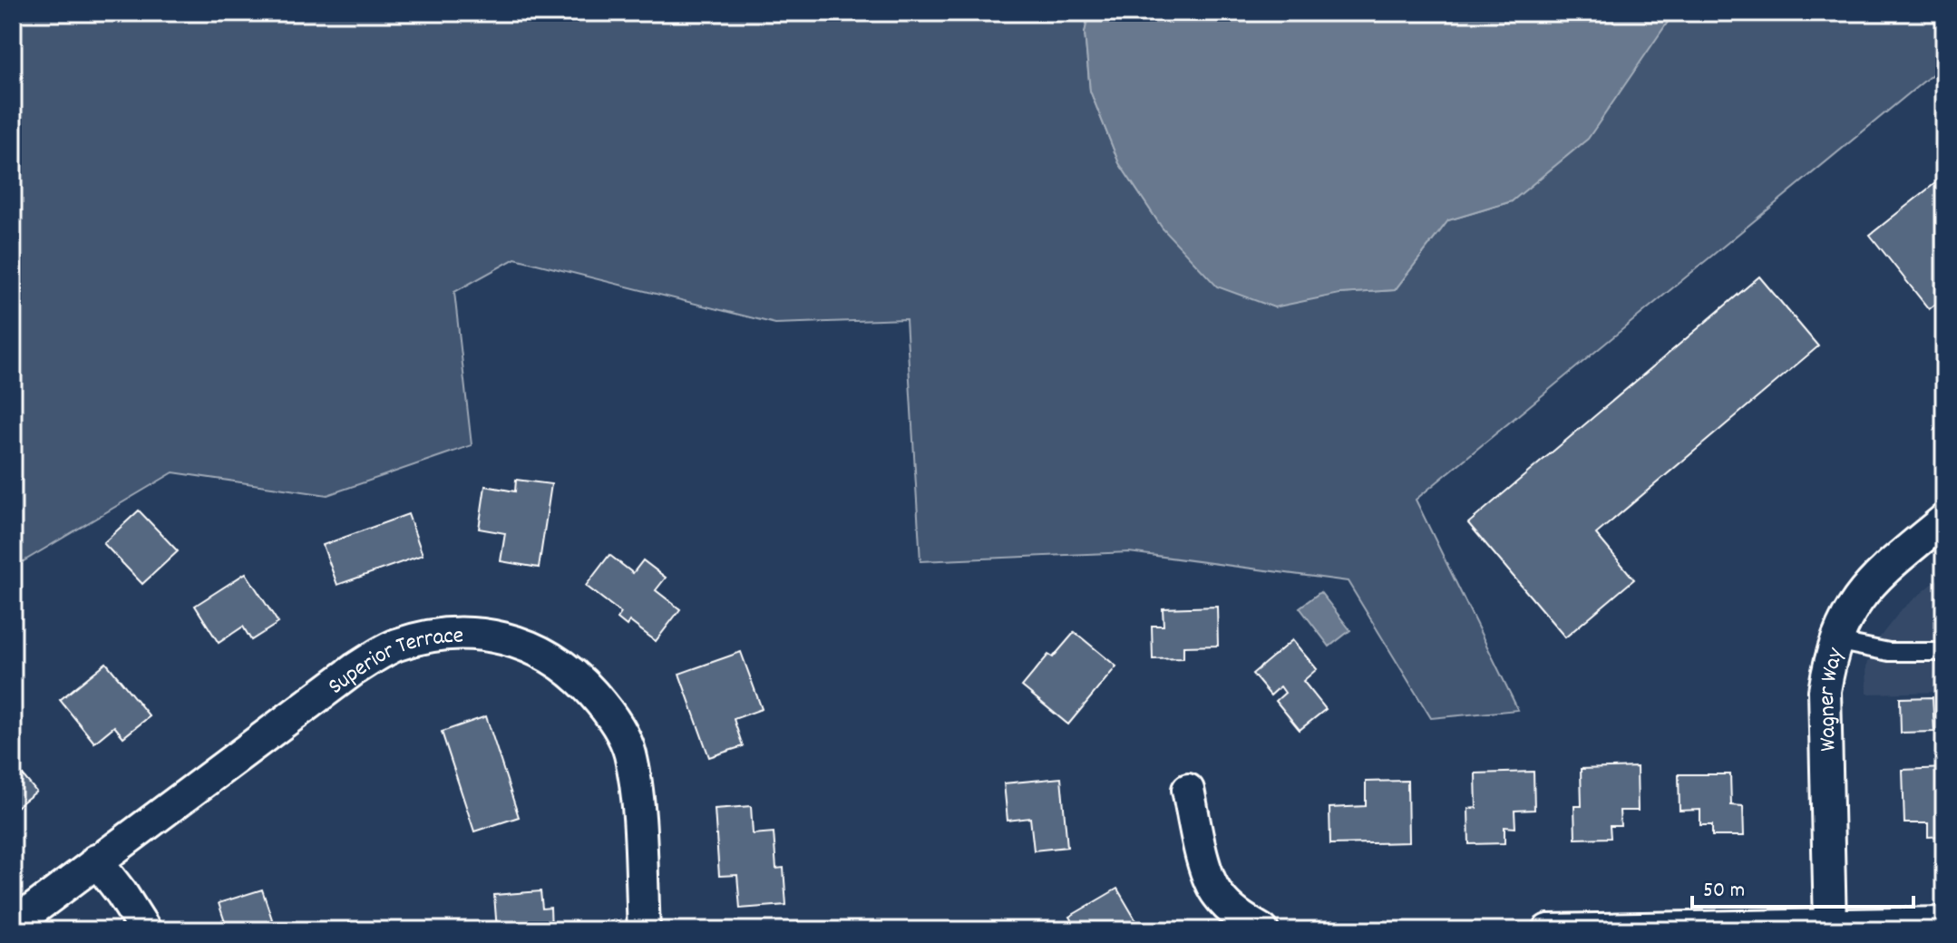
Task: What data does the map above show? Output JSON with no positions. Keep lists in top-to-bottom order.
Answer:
{
  "streets": {
    "street": ["Superior Terrace", "Wagner Way"]
  },
  "scale_bar": "50 m"
}
